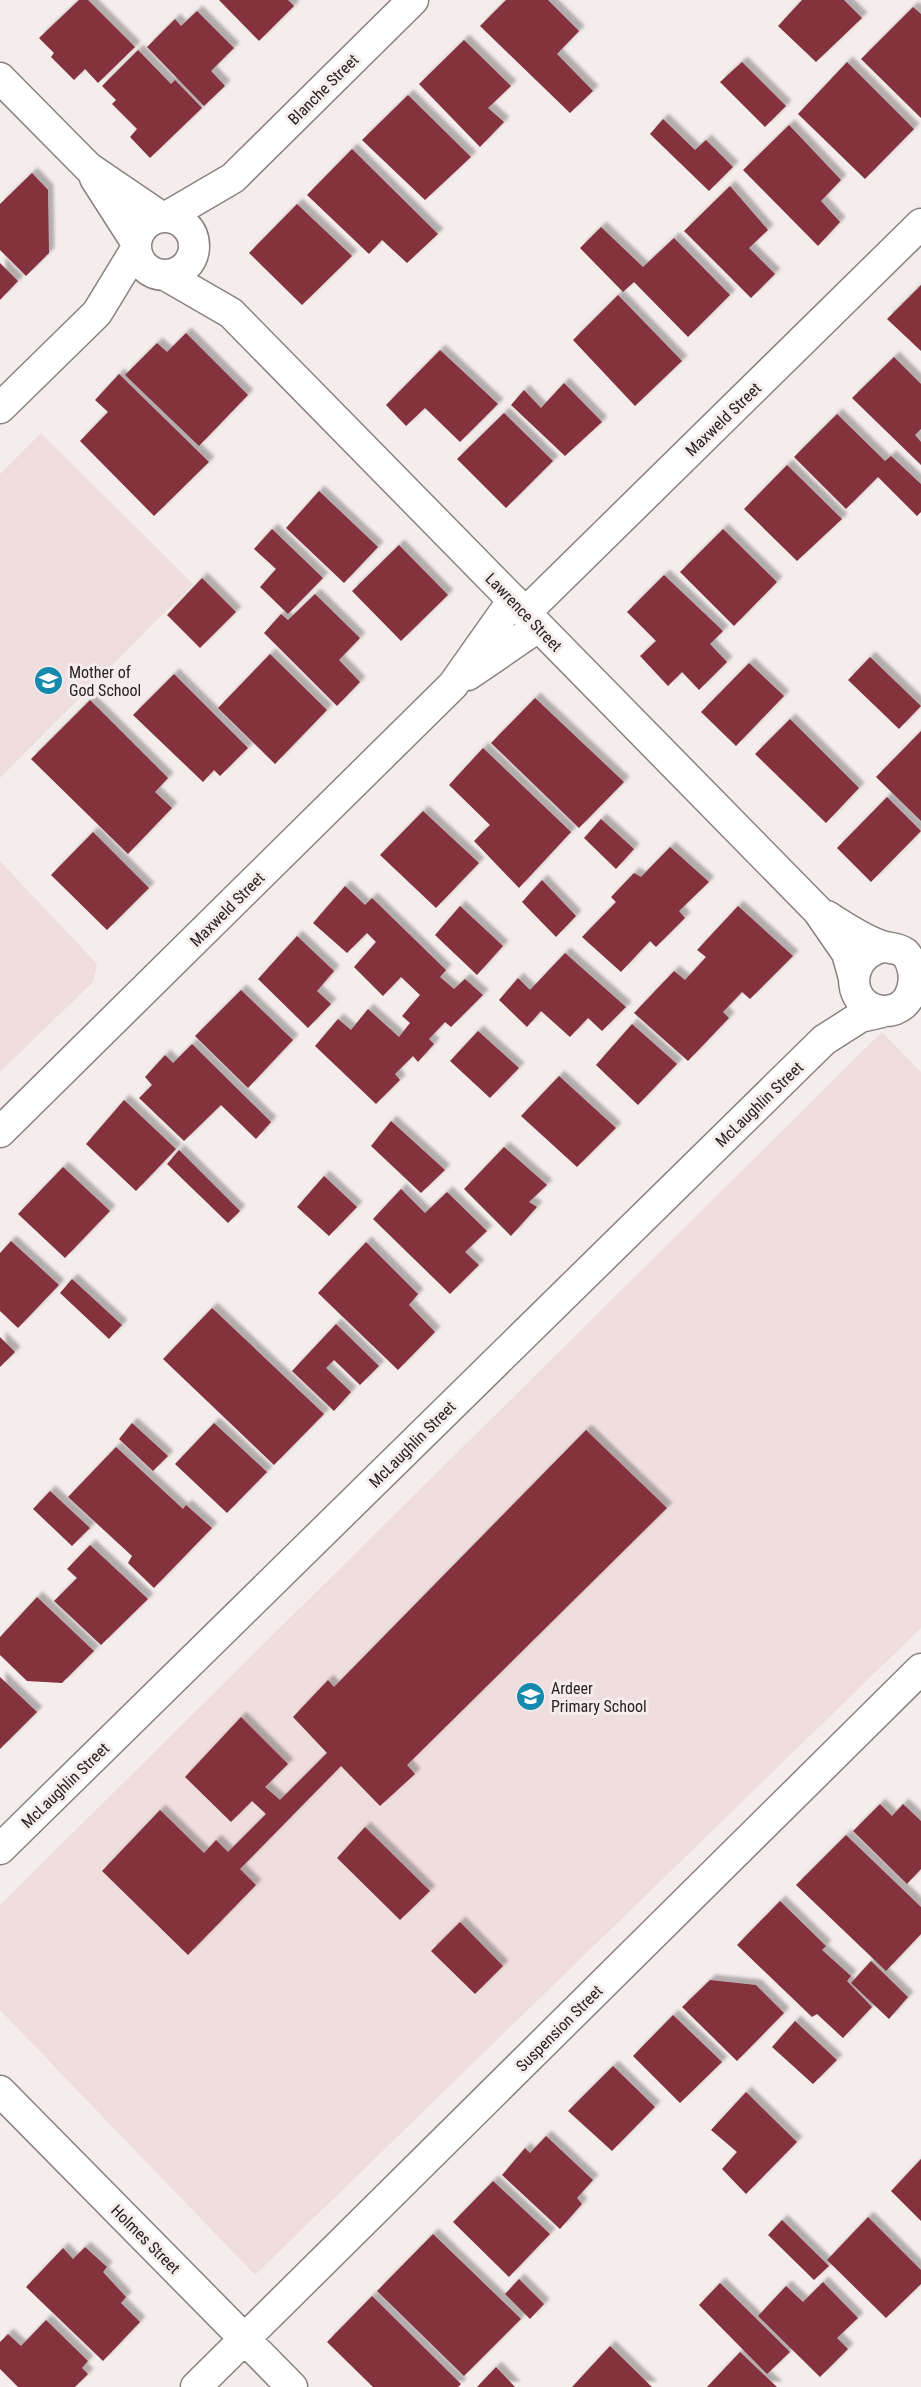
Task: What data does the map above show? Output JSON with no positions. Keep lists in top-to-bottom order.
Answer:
{
  "streets": {
    "street": [
      "Blanche Street",
      "Maxweld Street",
      "Lawrence Street",
      "McLaughlin Street",
      "Suspension Street",
      "Holmes Street"
    ]
  },
  "crossings": [
    ["Blanche Street", "Lawrence Street"],
    ["Maxweld Street", "Lawrence Street"],
    ["Lawrence Street", "McLaughlin Street"],
    ["Suspension Street", "Holmes Street"]
  ],
  "places": {
    "school or university": ["Mother of God School", "Ardeer Primary School"]
  }
}
